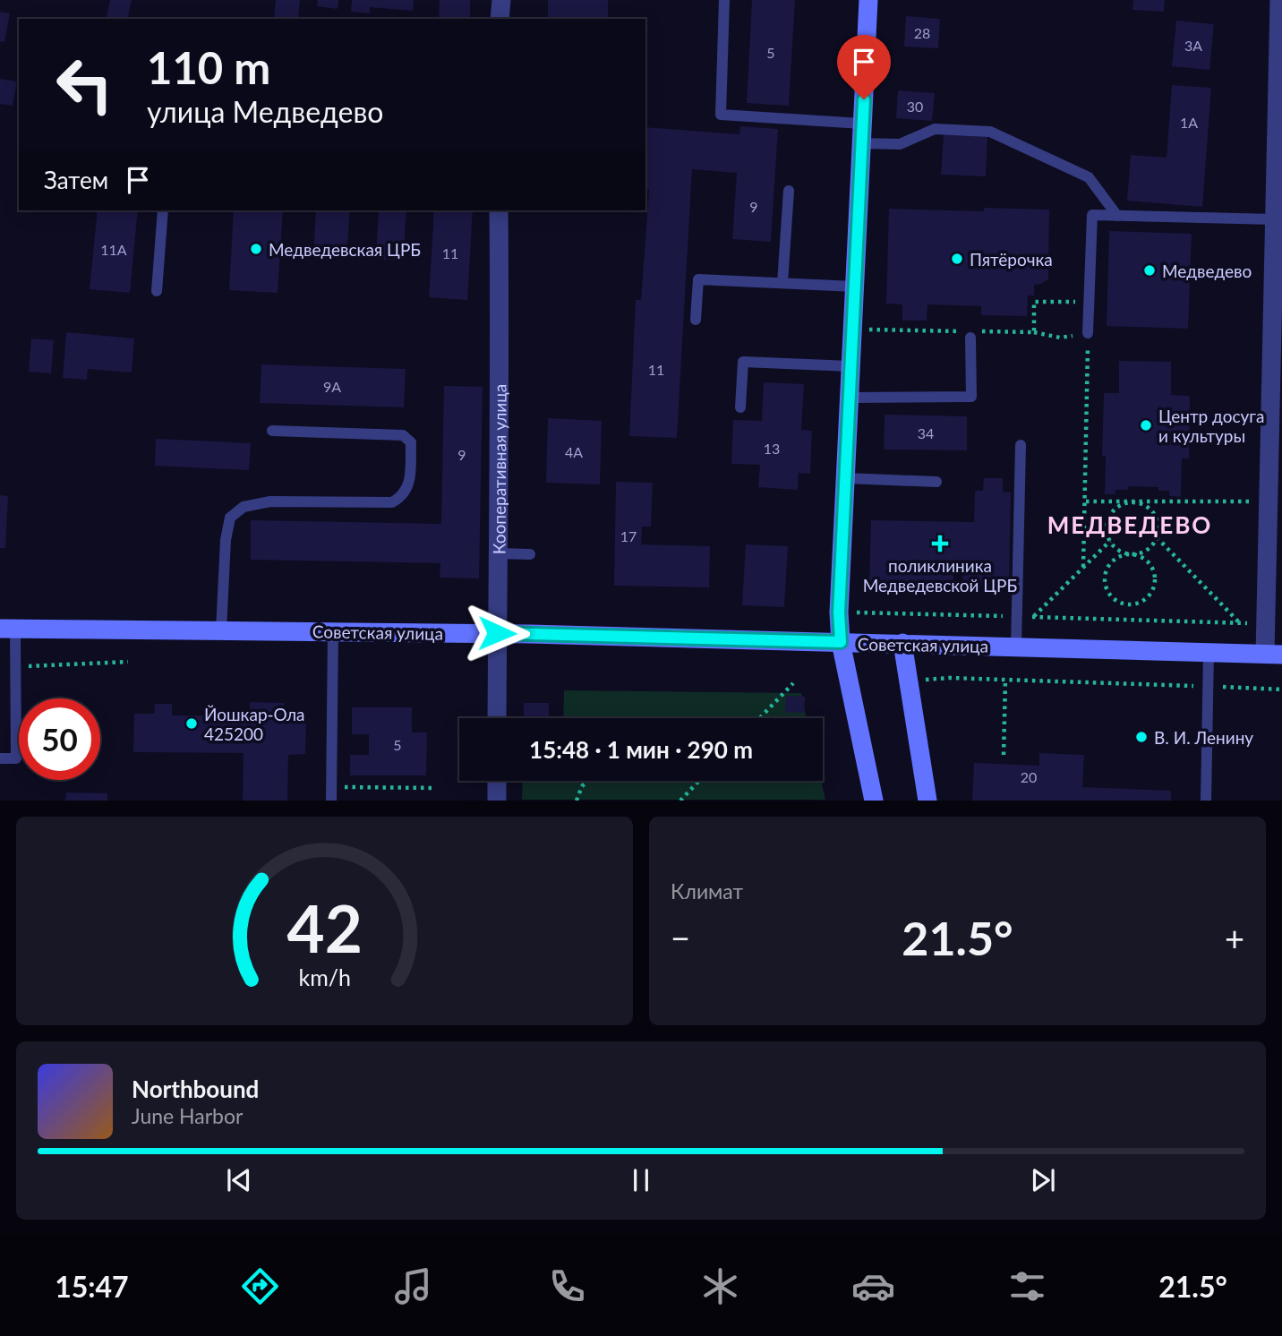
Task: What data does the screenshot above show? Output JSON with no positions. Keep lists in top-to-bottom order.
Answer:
{
  "streets": {
    "main road": ["Советская улица"],
    "street": ["Кооперативная улица"]
  },
  "crossings": [
    ["Кооперативная улица", "Советская улица"]
  ],
  "districts": ["МЕДВЕДЕВО"],
  "places": {
    "other": [
      "Медведевская ЦРБ",
      "Пятёрочка",
      "Медведево",
      "Центр досуга и культуры",
      "Йошкар-Ола 425200",
      "В. И. Ленину"
    ],
    "health": ["поликлиника Медведевской ЦРБ"]
  },
  "house_numbers": [
    "28",
    "3А",
    "5",
    "30",
    "1А",
    "9",
    "11А",
    "11",
    "11",
    "9А",
    "34",
    "13",
    "4А",
    "9",
    "17",
    "5",
    "20"
  ],
  "page": {
    "turn": ["110 m", "улица Медведево"],
    "then": "Затем",
    "limit": "50",
    "trip": "15:48 · 1 мин · 290 m",
    "tile": "Климат",
    "heat": ["−", "21.5°", "+"],
    "song": ["Northbound", "June Harbor"],
    "tabs": ["15:47", "21.5°"],
    "gauge": ["42", "km/h"]
  }
}
